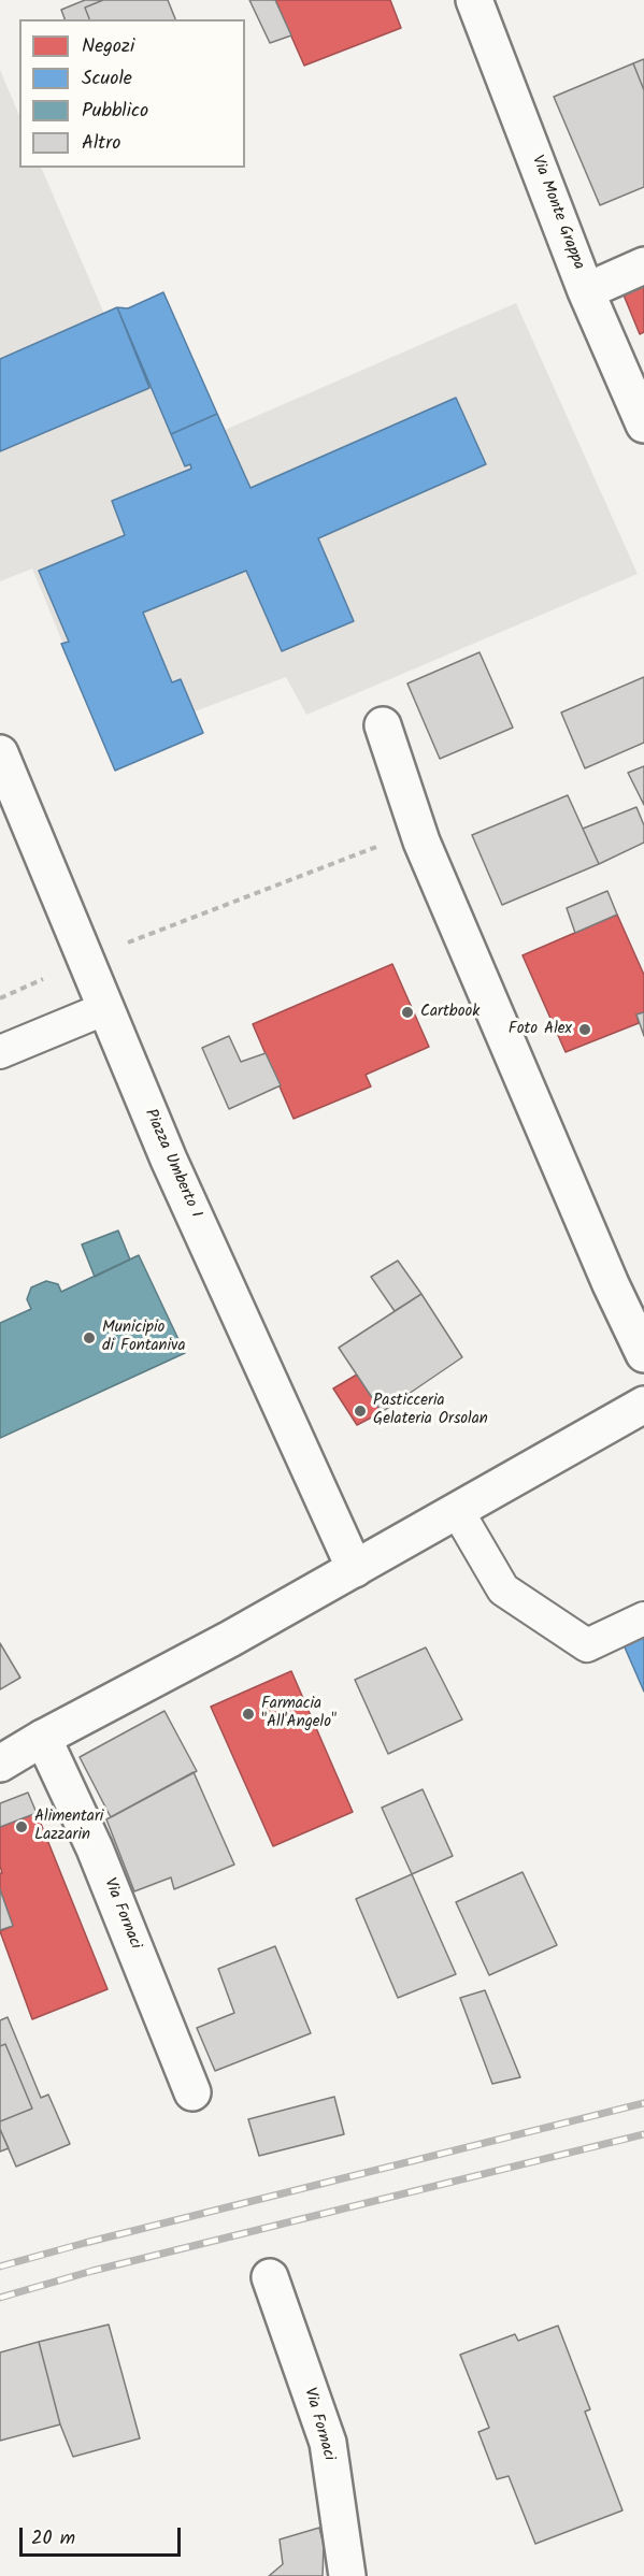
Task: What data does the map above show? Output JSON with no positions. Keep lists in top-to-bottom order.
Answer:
{
  "streets": {
    "street": ["Via Monte Grappa", "Piazza Umberto I", "Via Fornaci"]
  },
  "places": [
    "Cartbook",
    "Foto Alex",
    "Municipio di Fontaniva",
    "Pasticceria Gelateria Orsolan",
    "Farmacia \"All'Angelo\"",
    "Alimentari Lazzarin"
  ],
  "legend": [
    "Negozi",
    "Scuole",
    "Pubblico",
    "Altro"
  ],
  "scale_bar": "20 m"
}
